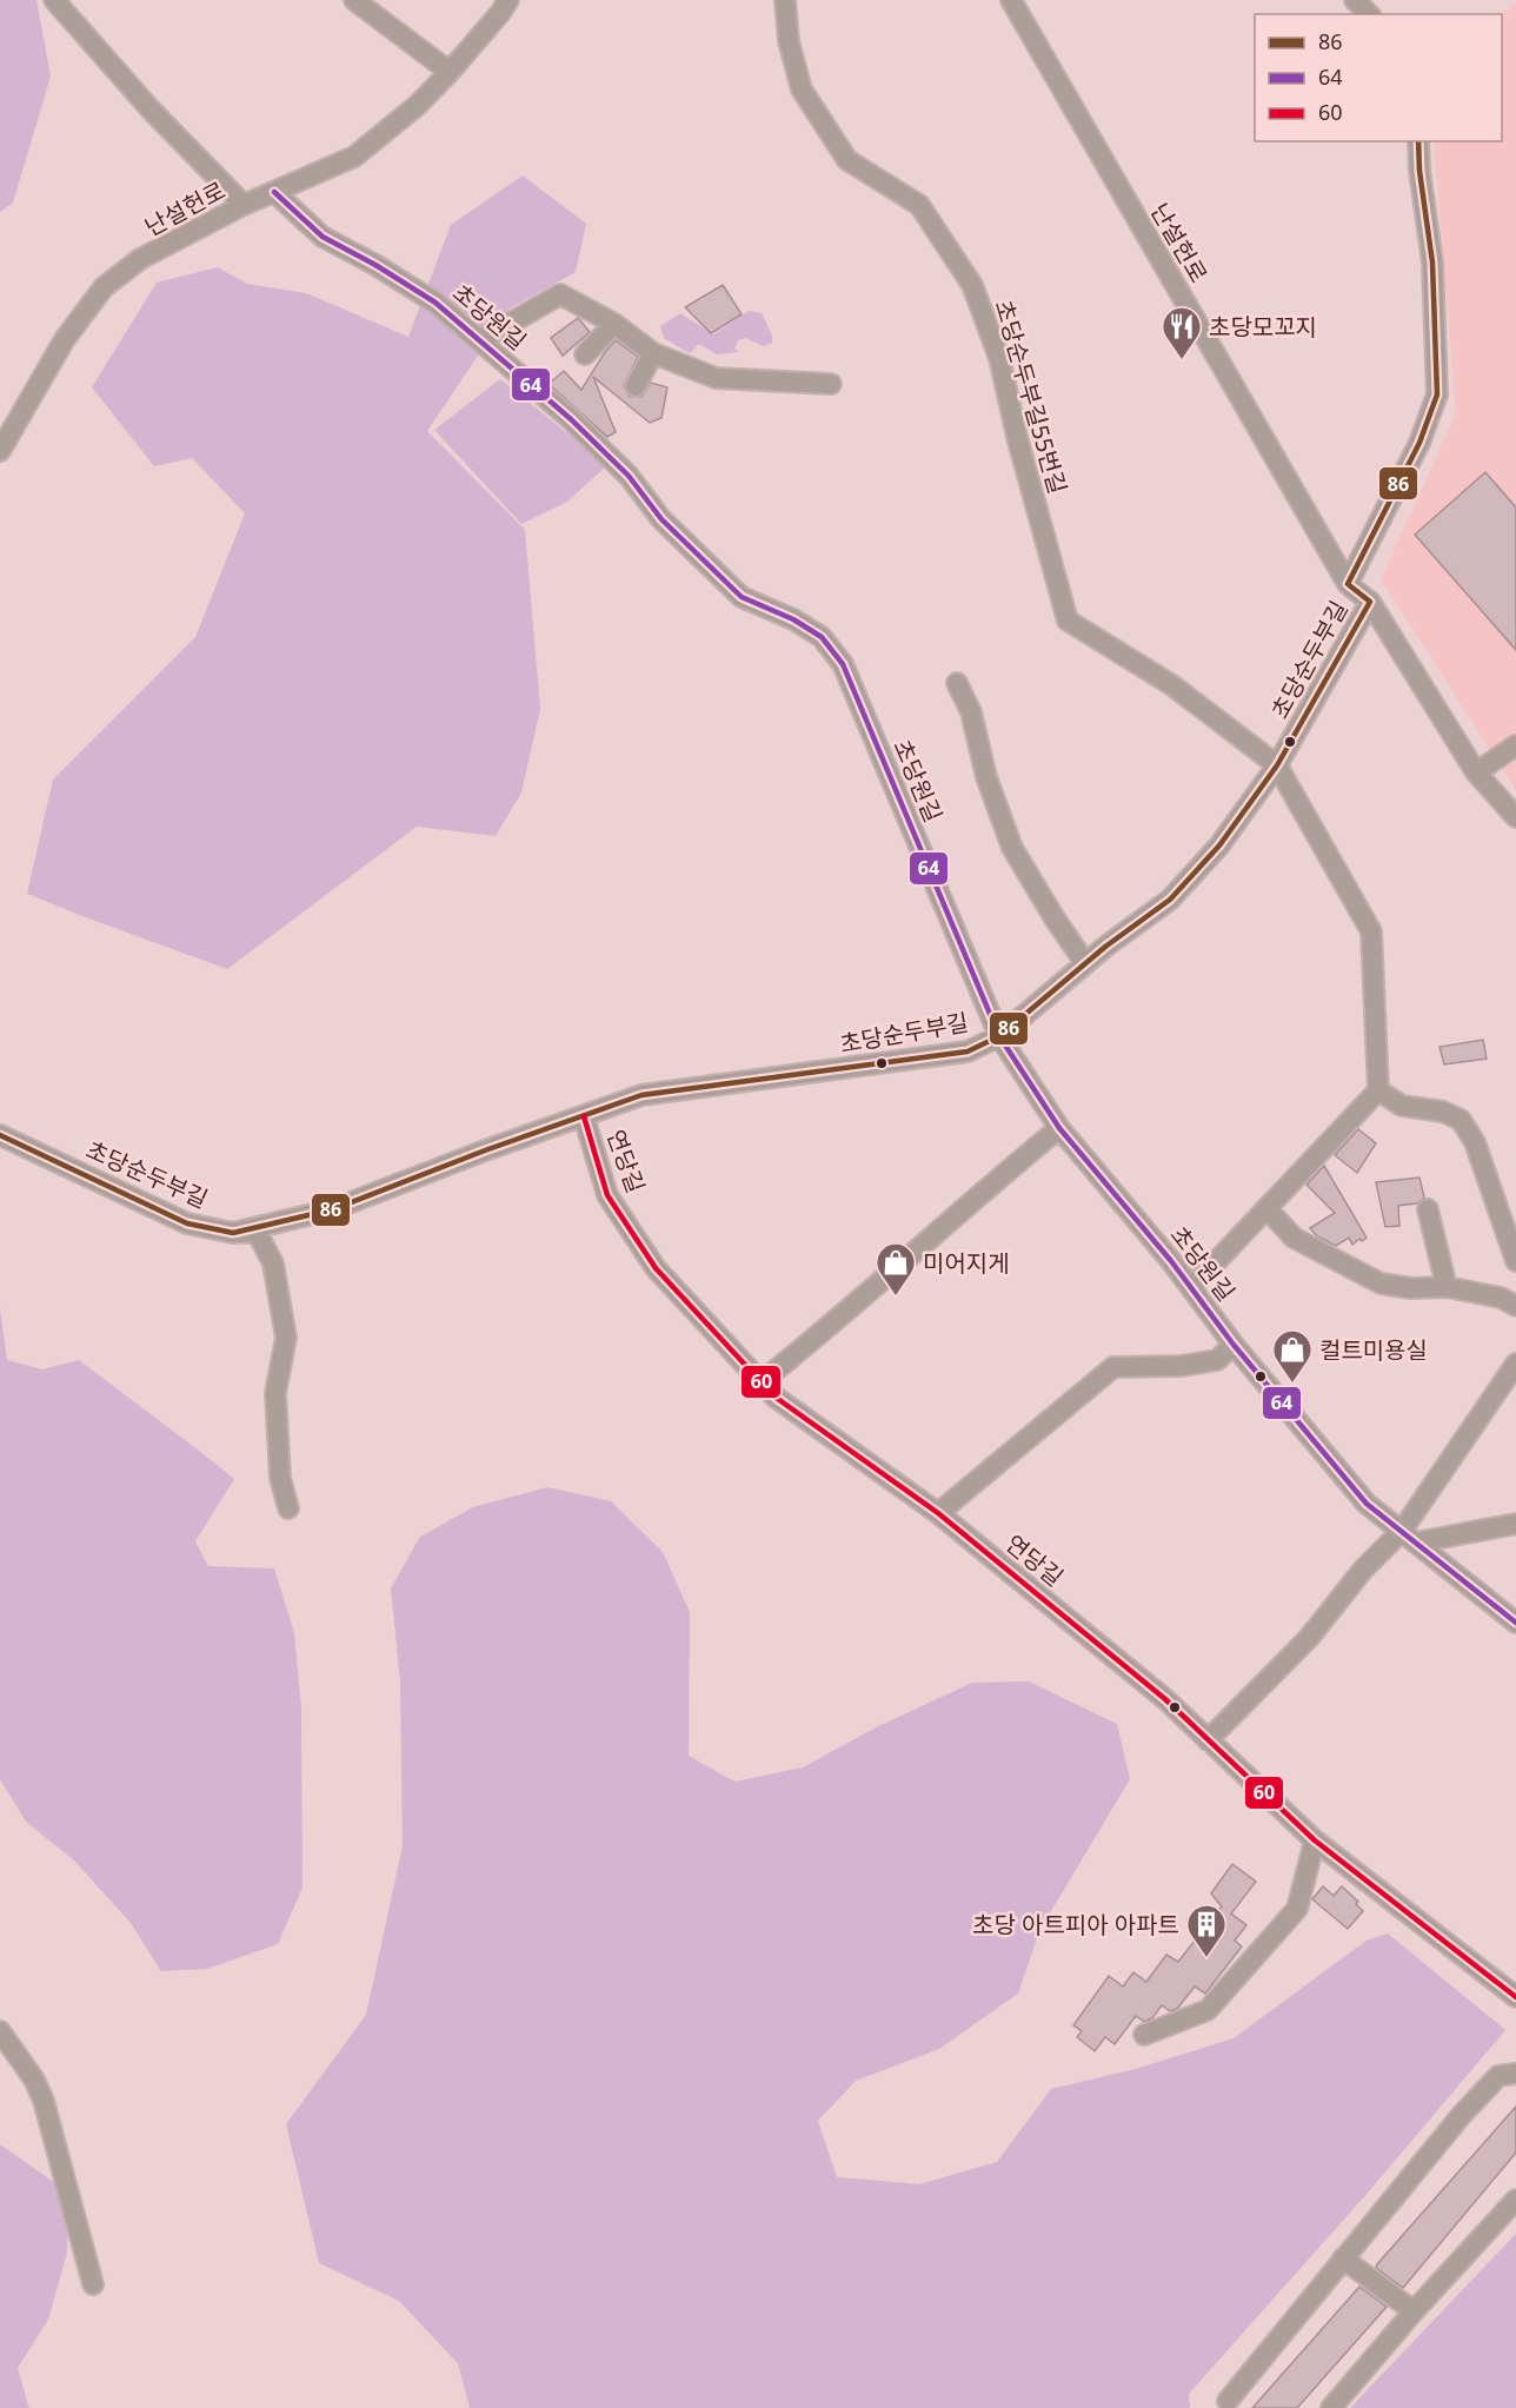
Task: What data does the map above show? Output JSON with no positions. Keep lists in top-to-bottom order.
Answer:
{
  "streets": {
    "street": [
      "난설헌로",
      "초당원길",
      "초당순두부길55번길",
      "초당순두부길",
      "연당길"
    ]
  },
  "crossings": [
    ["난설헌로", "초당원길"],
    ["난설헌로", "초당순두부길"],
    ["초당원길", "초당순두부길"],
    ["초당순두부길55번길", "초당순두부길"],
    ["초당순두부길", "연당길"]
  ],
  "places": {
    "restaurant": ["초당모꼬지"],
    "shop": ["미어지게", "컬트미용실"],
    "building": ["초당 아트피아 아파트"]
  },
  "lines": ["transit line 86", "transit line 64", "transit line 60"],
  "legend": ["86", "64", "60"]
}
